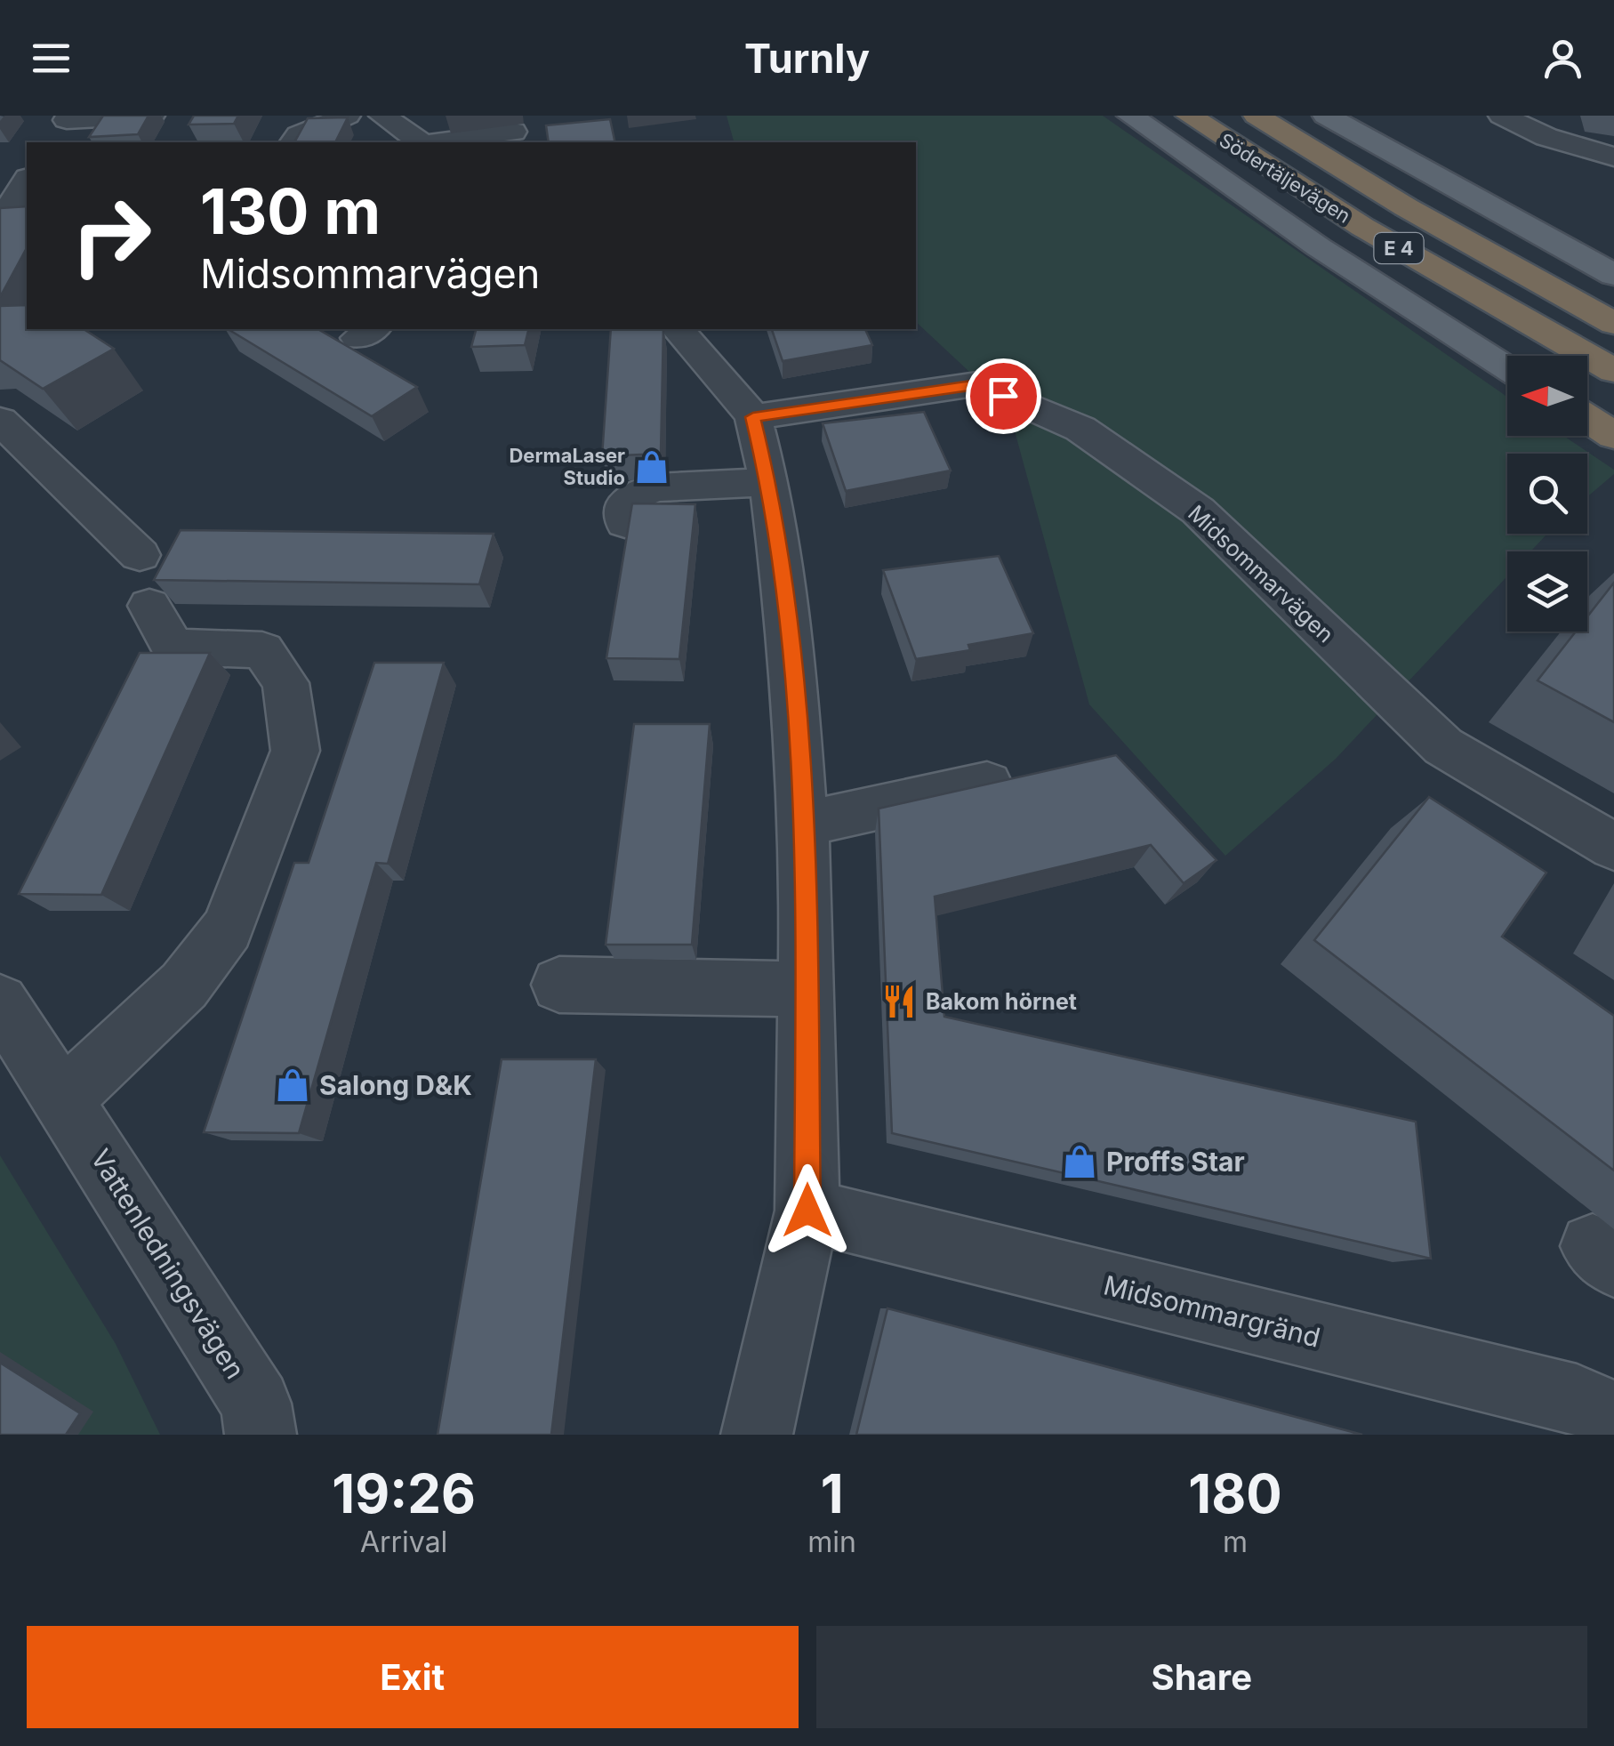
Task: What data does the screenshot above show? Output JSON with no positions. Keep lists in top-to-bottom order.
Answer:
{
  "streets": {
    "highway": ["Södertäljevägen", "E 4"],
    "street": ["Midsommarvägen", "Vattenledningsvägen", "Midsommargränd"]
  },
  "places": {
    "shop": ["DermaLaser Studio", "Salong D&K", "Proffs Star"],
    "restaurant": ["Bakom hörnet"]
  },
  "north": "left",
  "page": {
    "header": "Turnly",
    "turn": ["130 m", "Midsommarvägen"],
    "eta": [
      "19:26",
      "Arrival",
      "1",
      "min",
      "180",
      "m"
    ],
    "buttons": ["Exit", "Share"]
  }
}
